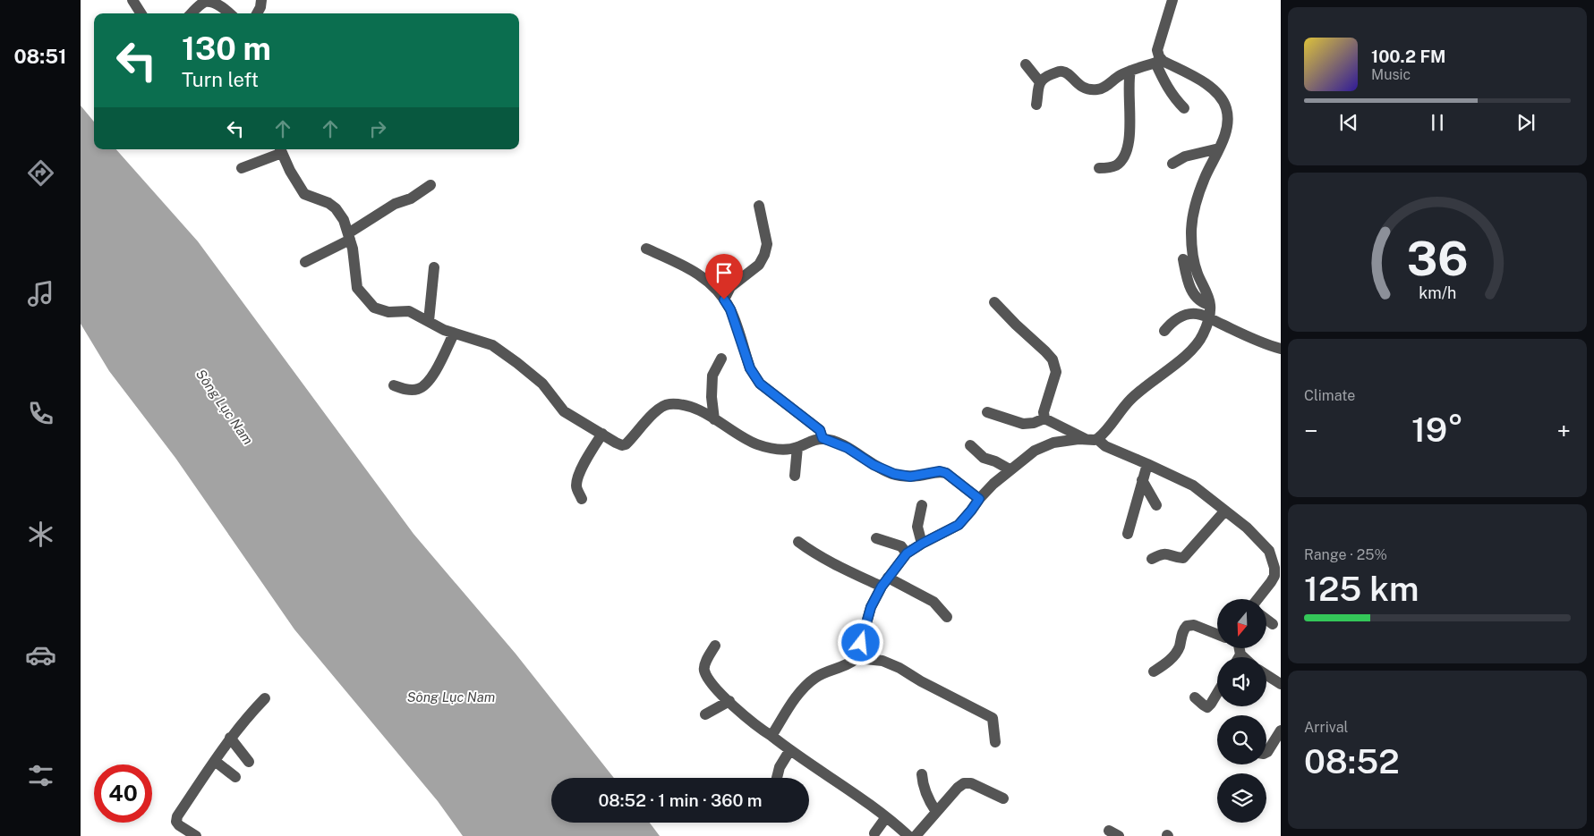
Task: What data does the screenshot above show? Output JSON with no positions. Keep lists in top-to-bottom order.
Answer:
{
  "water": ["Sông Lục Nam"],
  "north": "bottom",
  "page": {
    "tabs": "08:51",
    "turn": ["130 m", "Turn left"],
    "song": ["100.2 FM", "Music"],
    "tile": [
      "Climate",
      ["Range · 25%", "125 km"],
      ["Arrival", "08:52"]
    ],
    "heat": ["−", "19°", "+"],
    "limit": "40",
    "trip": "08:52 · 1 min · 360 m",
    "gauge": ["36", "km/h"]
  }
}
